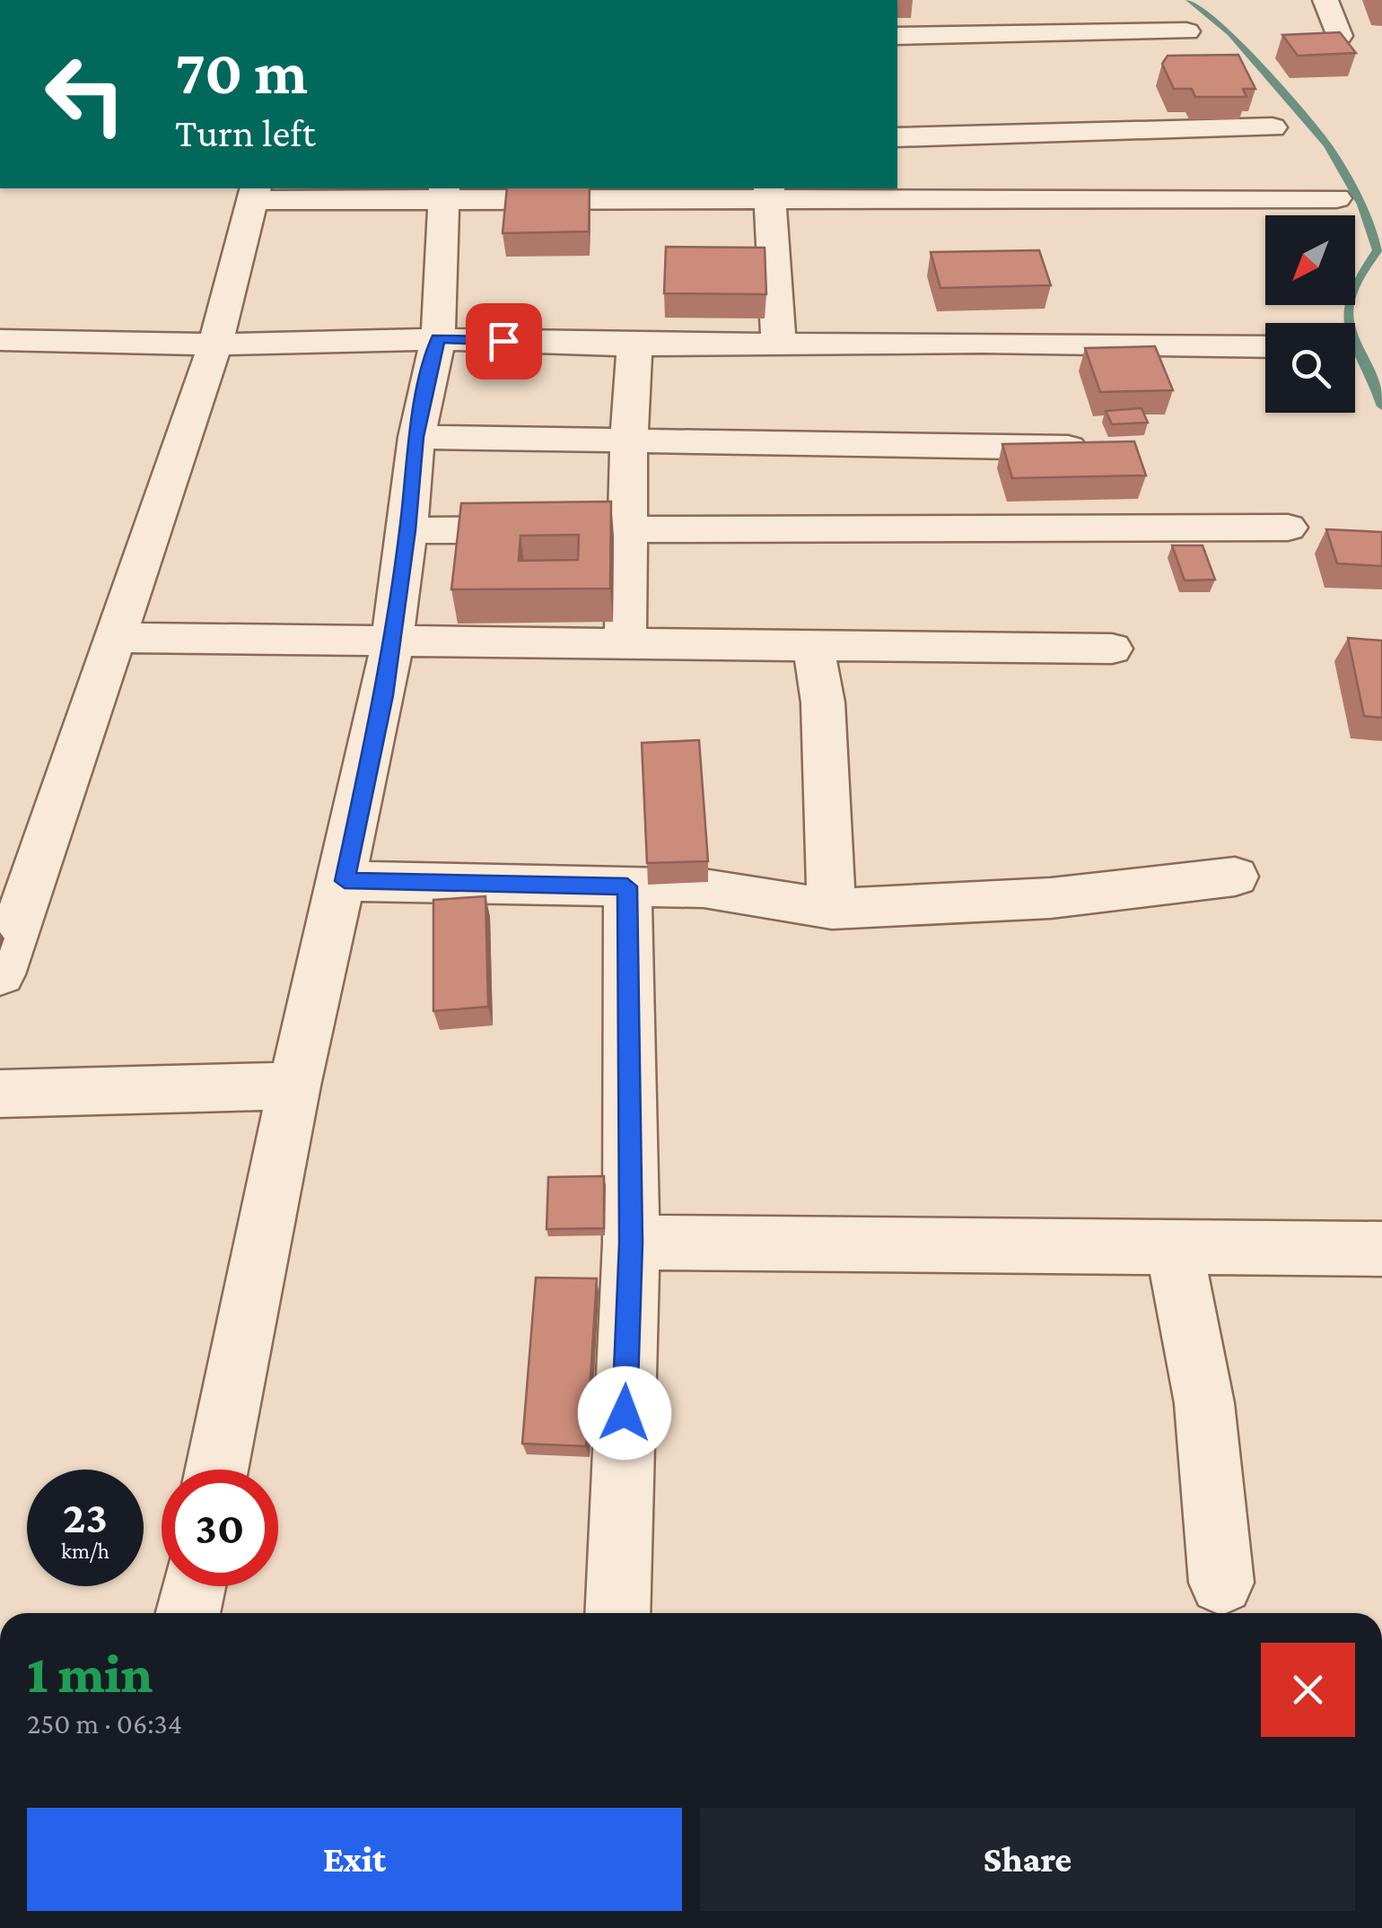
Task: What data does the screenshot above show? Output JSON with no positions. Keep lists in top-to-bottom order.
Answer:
{
  "north": "bottom left",
  "page": {
    "turn": ["70 m", "Turn left"],
    "speed": "23 km/h",
    "limit": "30",
    "heading": ["1 min", "250 m · 06:34"],
    "buttons": ["Exit", "Share"]
  }
}
